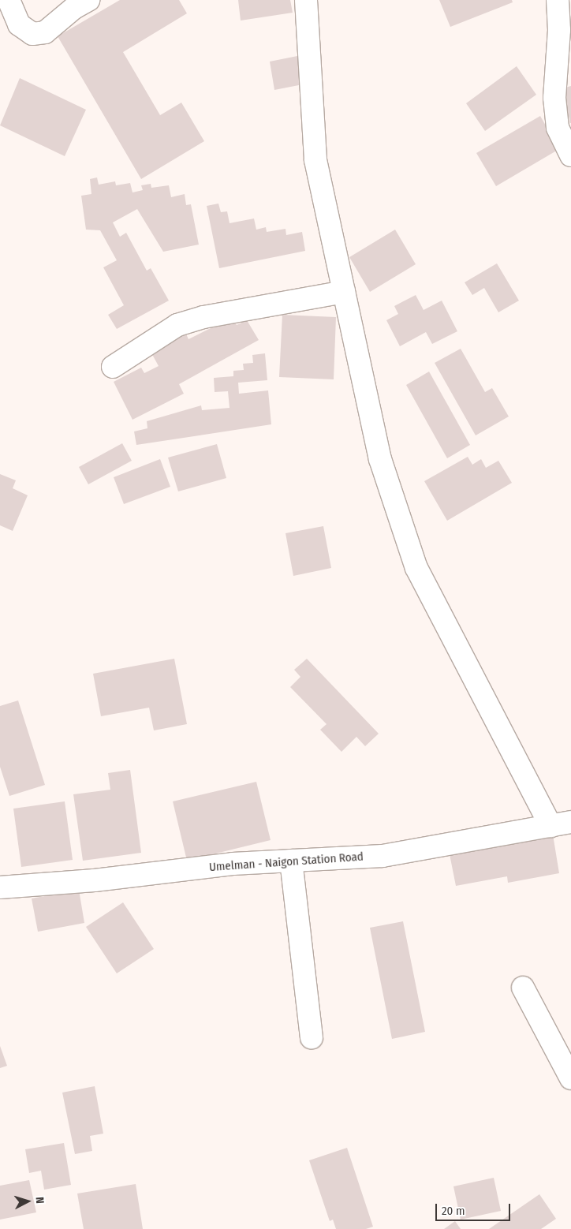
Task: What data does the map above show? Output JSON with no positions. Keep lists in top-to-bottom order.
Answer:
{
  "streets": {
    "street": ["Umelman - Naigon Station Road"]
  },
  "scale_bar": "20 m",
  "north": "right"
}
